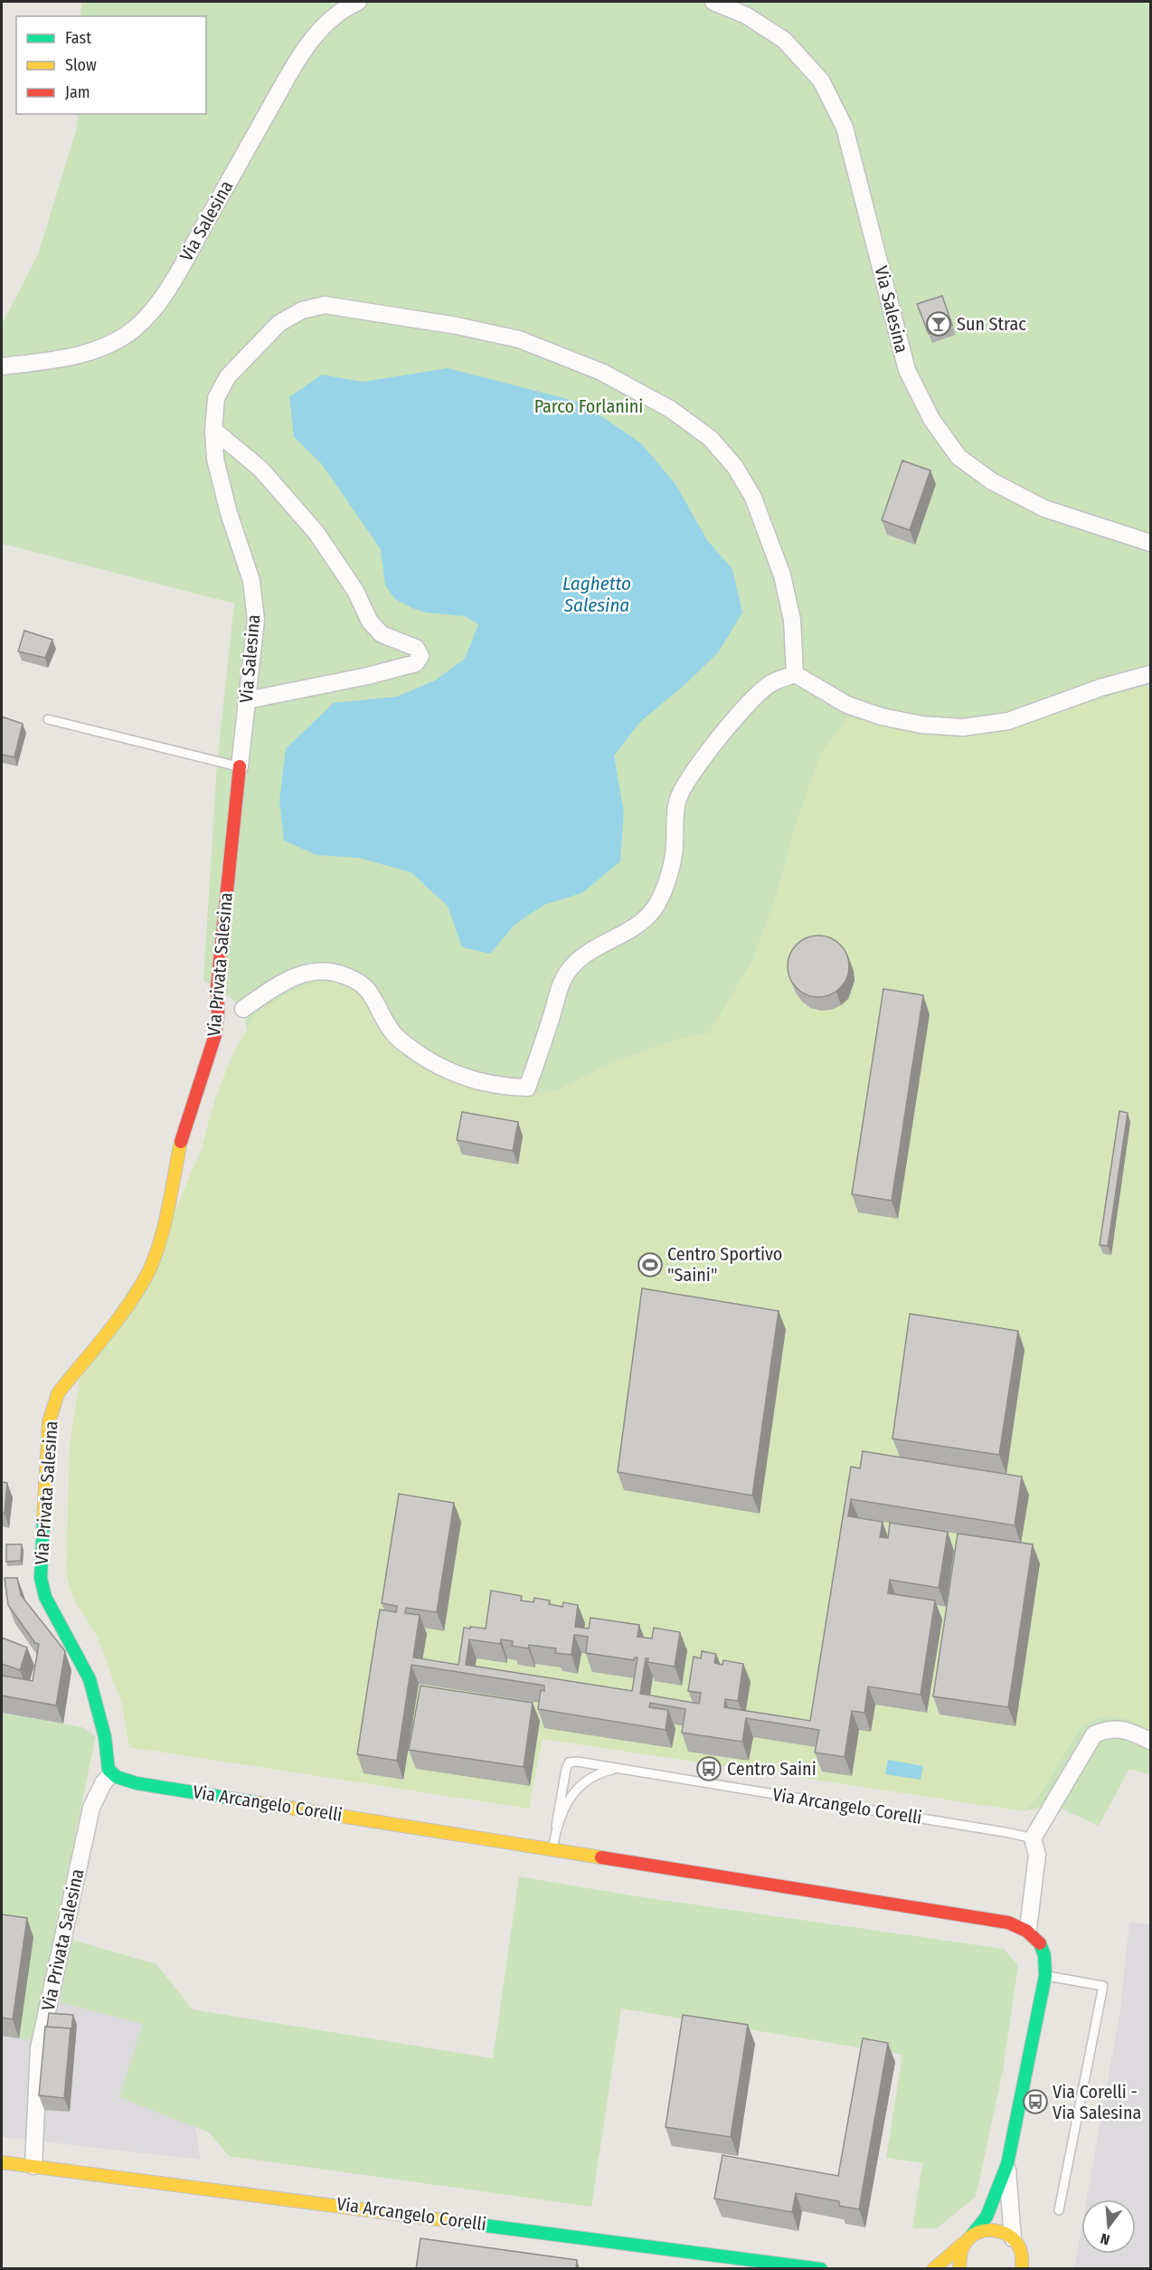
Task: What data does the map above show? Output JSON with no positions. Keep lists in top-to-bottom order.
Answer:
{
  "streets": {
    "street": ["Via Salesina", "Via Privata Salesina", "Via Arcangelo Corelli"]
  },
  "crossings": [
    ["Via Salesina", "Via Privata Salesina"],
    ["Via Privata Salesina", "Via Arcangelo Corelli"]
  ],
  "water": ["Laghetto Salesina"],
  "parks": ["Parco Forlanini"],
  "places": {
    "bar": ["Sun Strac"],
    "sports": ["Centro Sportivo \"Saini\""],
    "bus stop": ["Centro Saini", "Via Corelli - Via Salesina"]
  },
  "legend": ["Fast", "Slow", "Jam"],
  "north": "bottom"
}
